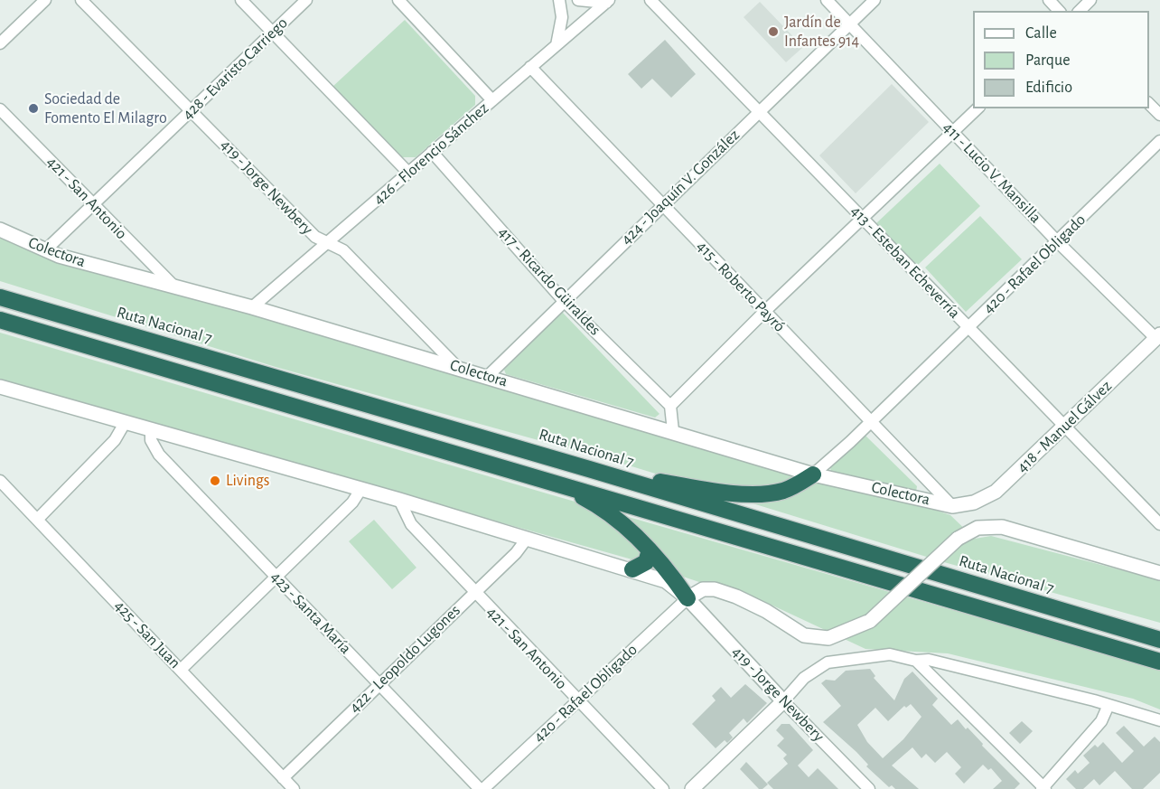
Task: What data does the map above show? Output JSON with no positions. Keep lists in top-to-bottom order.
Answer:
{
  "streets": {
    "highway": ["Ruta Nacional 7"],
    "street": [
      "428 - Evaristo Carriego",
      "426 - Florencio Sánchez",
      "411 - Lucio V. Mansilla",
      "419 - Jorge Newbery",
      "424 - Joaquín V. González",
      "421 - San Antonio",
      "Colectora",
      "413 - Esteban Echeverría",
      "420 - Rafael Obligado",
      "417 - Ricardo Güiraldes",
      "415 - Roberto Payró",
      "418 - Manuel Gálvez",
      "423 - Santa María",
      "425 - San Juan",
      "422 - Leopoldo Lugones"
    ]
  },
  "crossings": [
    ["428 - Evaristo Carriego", "419 - Jorge Newbery"],
    ["428 - Evaristo Carriego", "421 - San Antonio"],
    ["428 - Evaristo Carriego", "Colectora"],
    ["426 - Florencio Sánchez", "419 - Jorge Newbery"],
    ["426 - Florencio Sánchez", "Colectora"],
    ["426 - Florencio Sánchez", "417 - Ricardo Güiraldes"],
    ["426 - Florencio Sánchez", "415 - Roberto Payró"],
    ["411 - Lucio V. Mansilla", "424 - Joaquín V. González"],
    ["411 - Lucio V. Mansilla", "420 - Rafael Obligado"],
    ["411 - Lucio V. Mansilla", "418 - Manuel Gálvez"],
    ["419 - Jorge Newbery", "Colectora"],
    ["419 - Jorge Newbery", "420 - Rafael Obligado"],
    ["424 - Joaquín V. González", "Colectora"],
    ["424 - Joaquín V. González", "413 - Esteban Echeverría"],
    ["424 - Joaquín V. González", "417 - Ricardo Güiraldes"],
    ["424 - Joaquín V. González", "415 - Roberto Payró"],
    ["421 - San Antonio", "Colectora"],
    ["421 - San Antonio", "420 - Rafael Obligado"],
    ["421 - San Antonio", "422 - Leopoldo Lugones"],
    ["Colectora", "420 - Rafael Obligado"],
    ["Colectora", "415 - Roberto Payró"],
    ["Colectora", "418 - Manuel Gálvez"],
    ["413 - Esteban Echeverría", "420 - Rafael Obligado"],
    ["413 - Esteban Echeverría", "418 - Manuel Gálvez"],
    ["420 - Rafael Obligado", "415 - Roberto Payró"],
    ["420 - Rafael Obligado", "423 - Santa María"],
    ["415 - Roberto Payró", "418 - Manuel Gálvez"],
    ["423 - Santa María", "422 - Leopoldo Lugones"],
    ["425 - San Juan", "422 - Leopoldo Lugones"]
  ],
  "places": ["Jardín de Infantes 914", "Sociedad de Fomento El Milagro", "Livings"],
  "legend": ["Calle", "Parque", "Edificio"]
}
